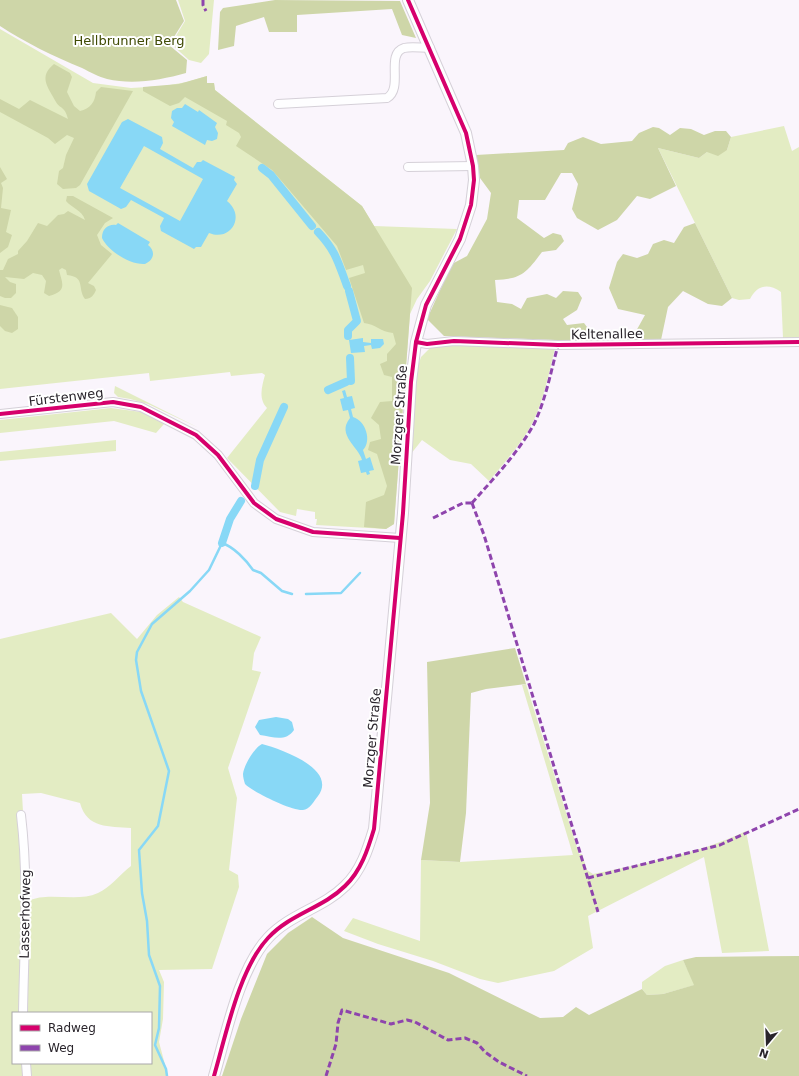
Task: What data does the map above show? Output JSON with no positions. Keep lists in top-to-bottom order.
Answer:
{
  "streets": {
    "street": [
      "Keltenallee",
      "Fürstenweg",
      "Morzger Straße",
      "Lasserhofweg"
    ]
  },
  "crossings": [
    ["Keltenallee", "Morzger Straße"],
    ["Fürstenweg", "Morzger Straße"]
  ],
  "parks": ["Hellbrunner Berg"],
  "legend": ["Radweg", "Weg"],
  "north": "bottom"
}
